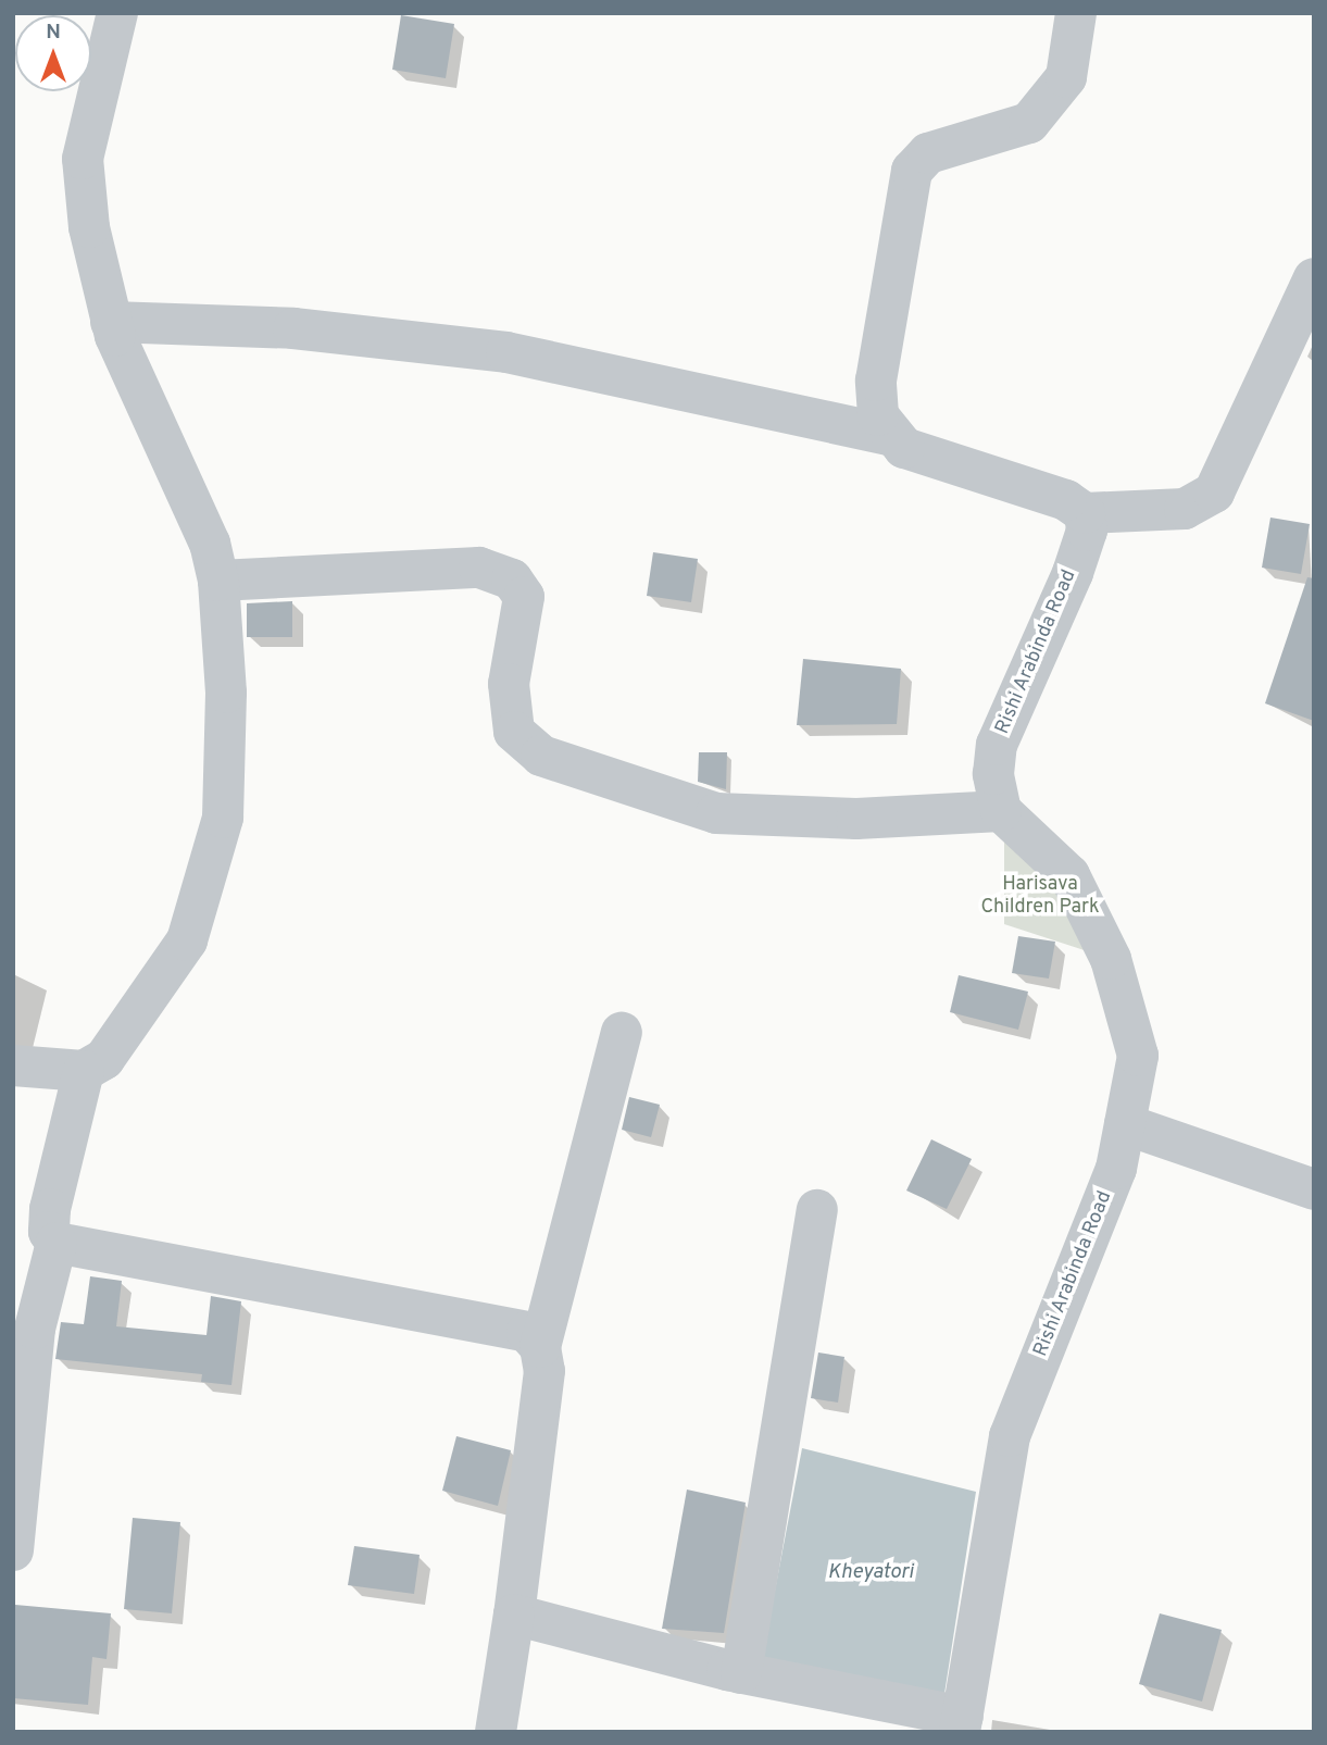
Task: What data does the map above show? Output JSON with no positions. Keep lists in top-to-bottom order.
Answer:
{
  "streets": {
    "street": ["Rishi Arabinda Road"]
  },
  "water": ["Kheyatori"],
  "parks": ["Harisava Children Park"],
  "north": "top"
}
